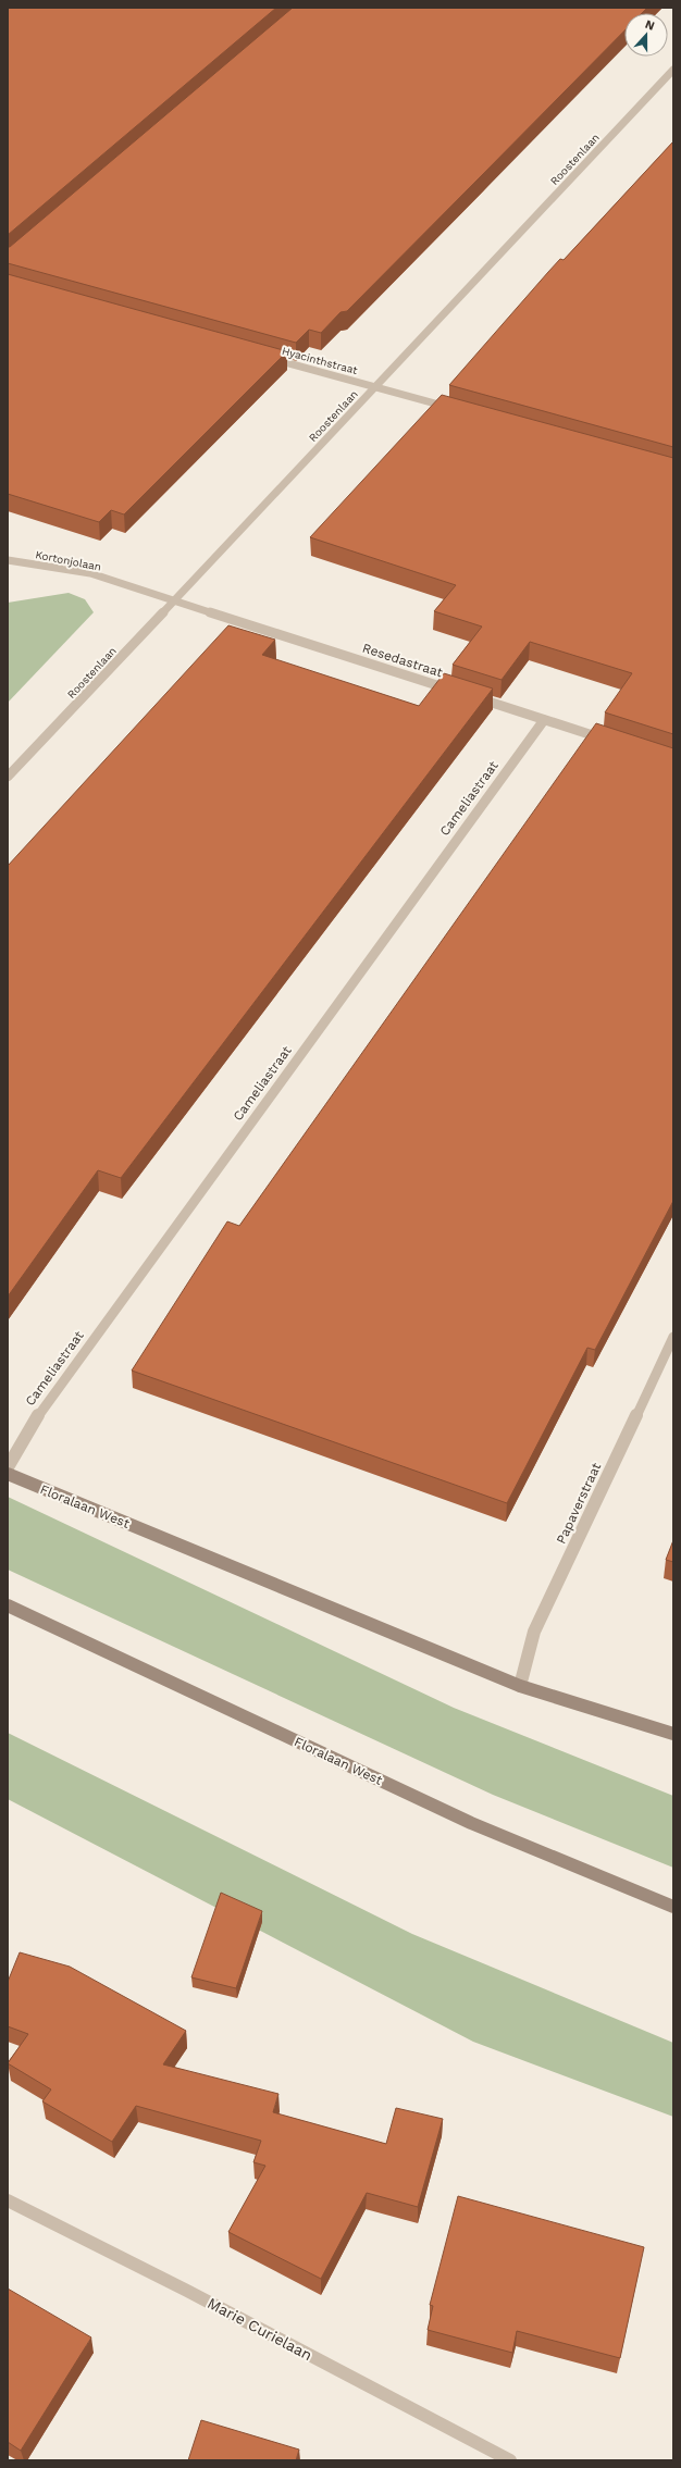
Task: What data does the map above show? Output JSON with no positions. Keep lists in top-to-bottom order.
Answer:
{
  "streets": {
    "main road": ["Floralaan West"],
    "street": [
      "Roostenlaan",
      "Hyacinthstraat",
      "Kortonjolaan",
      "Resedastraat",
      "Cameliastraat",
      "Papaverstraat",
      "Marie Curielaan"
    ]
  },
  "crossings": [
    ["Roostenlaan", "Hyacinthstraat"],
    ["Roostenlaan", "Kortonjolaan"],
    ["Roostenlaan", "Resedastraat"],
    ["Kortonjolaan", "Resedastraat"],
    ["Papaverstraat", "Floralaan West"]
  ],
  "north": "top"
}
